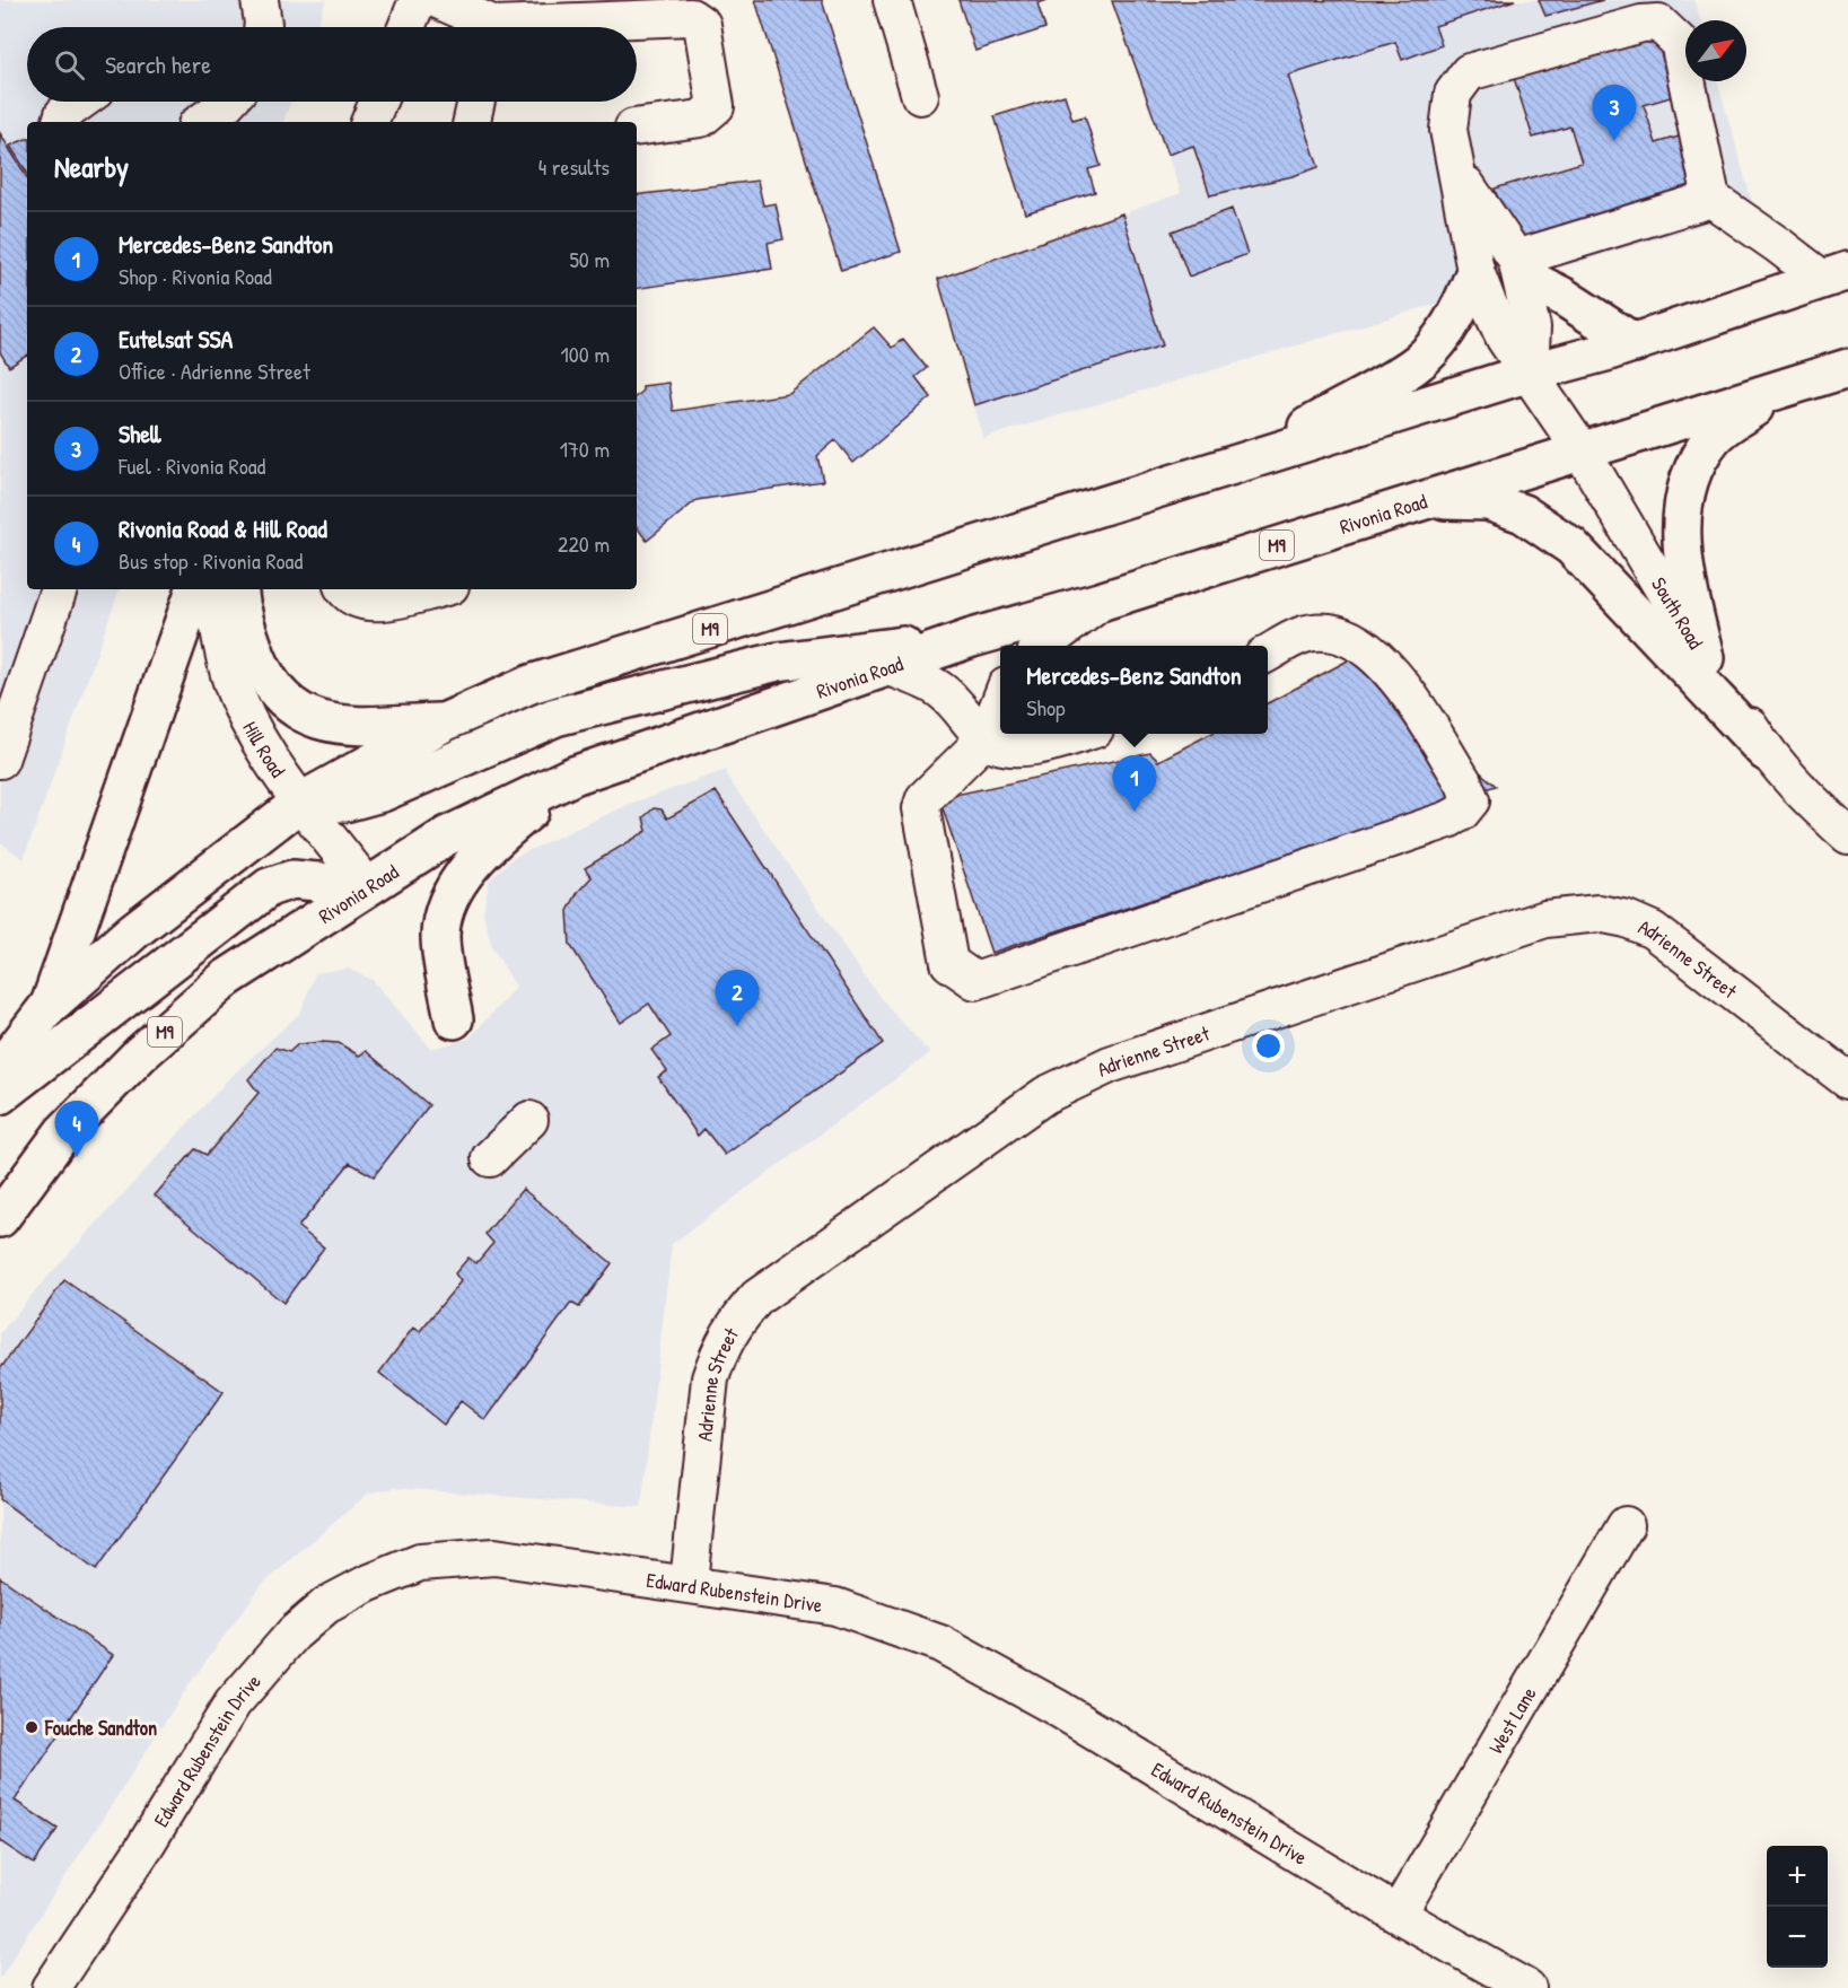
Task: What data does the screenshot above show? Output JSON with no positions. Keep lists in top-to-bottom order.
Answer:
{
  "streets": {
    "main road": ["Rivonia Road", "M9"],
    "street": [
      "South Road",
      "Hill Road",
      "Adrienne Street",
      "Edward Rubenstein Drive",
      "West Lane"
    ]
  },
  "crossings": [
    ["Rivonia Road", "South Road"],
    ["Rivonia Road", "Hill Road"],
    ["M9", "South Road"],
    ["M9", "Hill Road"],
    ["Adrienne Street", "Edward Rubenstein Drive"],
    ["Edward Rubenstein Drive", "West Lane"]
  ],
  "places": ["Fouche Sandton"],
  "north": "top right",
  "page": {
    "search": "Search here",
    "pins": [
      "3",
      "1",
      "2",
      "4"
    ],
    "heading": ["Nearby", "4 results"],
    "list": [
      {
        "mark": "1",
        "name": "Mercedes-Benz Sandton",
        "note": "Shop · Rivonia Road",
        "value": "50 m"
      },
      {
        "mark": "2",
        "name": "Eutelsat SSA",
        "note": "Office · Adrienne Street",
        "value": "100 m"
      },
      {
        "mark": "3",
        "name": "Shell",
        "note": "Fuel · Rivonia Road",
        "value": "170 m"
      },
      {
        "mark": "4",
        "name": "Rivonia Road & Hill Road",
        "note": "Bus stop · Rivonia Road",
        "value": "220 m"
      }
    ],
    "popup": ["Mercedes-Benz Sandton", "Shop"],
    "map_buttons": ["+", "−"]
  }
}
